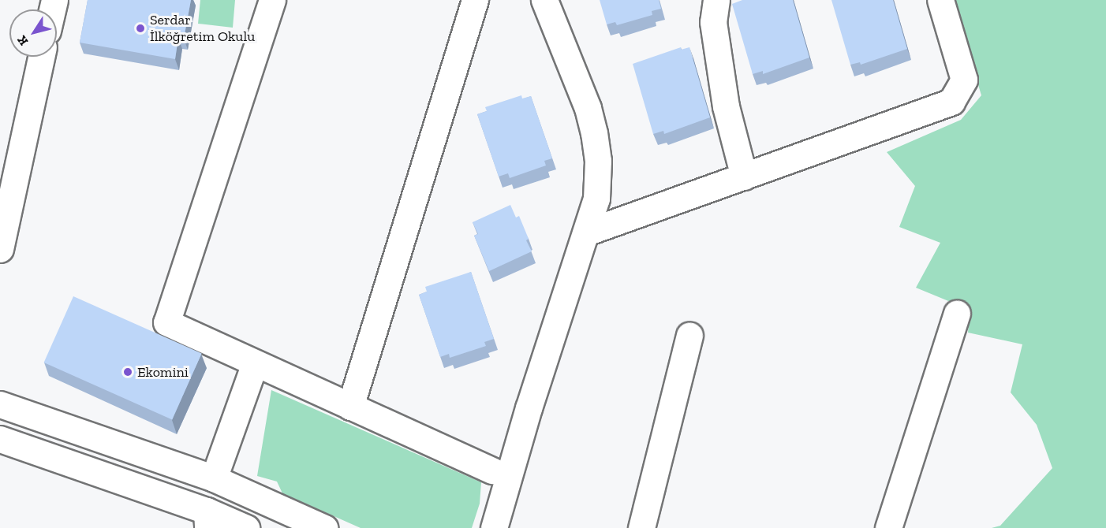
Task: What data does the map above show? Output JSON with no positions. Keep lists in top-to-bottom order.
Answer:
{
  "places": ["Serdar İlköğretim Okulu", "Ekomini"],
  "north": "bottom left"
}
